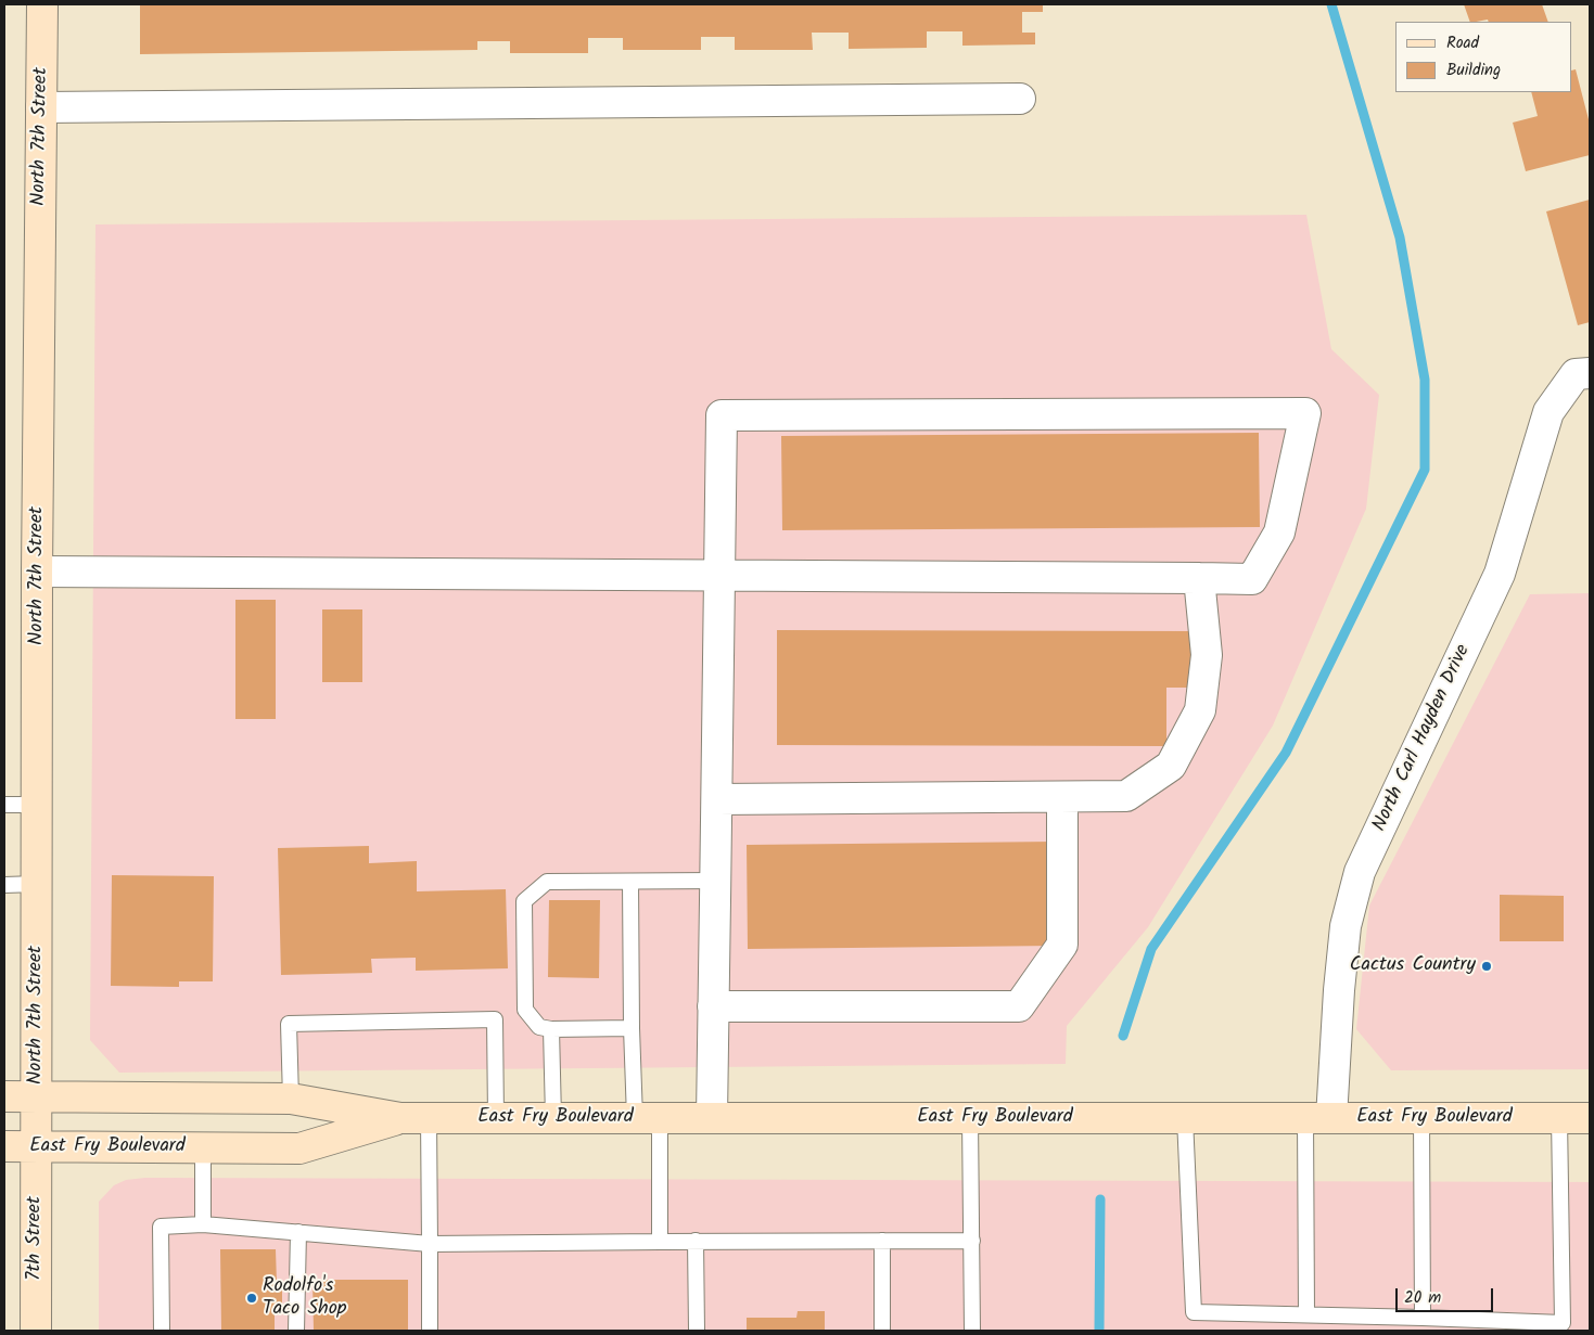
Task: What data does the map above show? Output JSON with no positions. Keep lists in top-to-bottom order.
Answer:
{
  "streets": {
    "main road": ["North 7th Street", "East Fry Boulevard", "7th Street"],
    "street": ["North Carl Hayden Drive"]
  },
  "crossings": [
    ["North 7th Street", "East Fry Boulevard"],
    ["North 7th Street", "7th Street"],
    ["North Carl Hayden Drive", "East Fry Boulevard"],
    ["East Fry Boulevard", "7th Street"]
  ],
  "places": ["Cactus Country", "Rodolfo's Taco Shop"],
  "legend": ["Road", "Building"],
  "scale_bar": "20 m"
}
